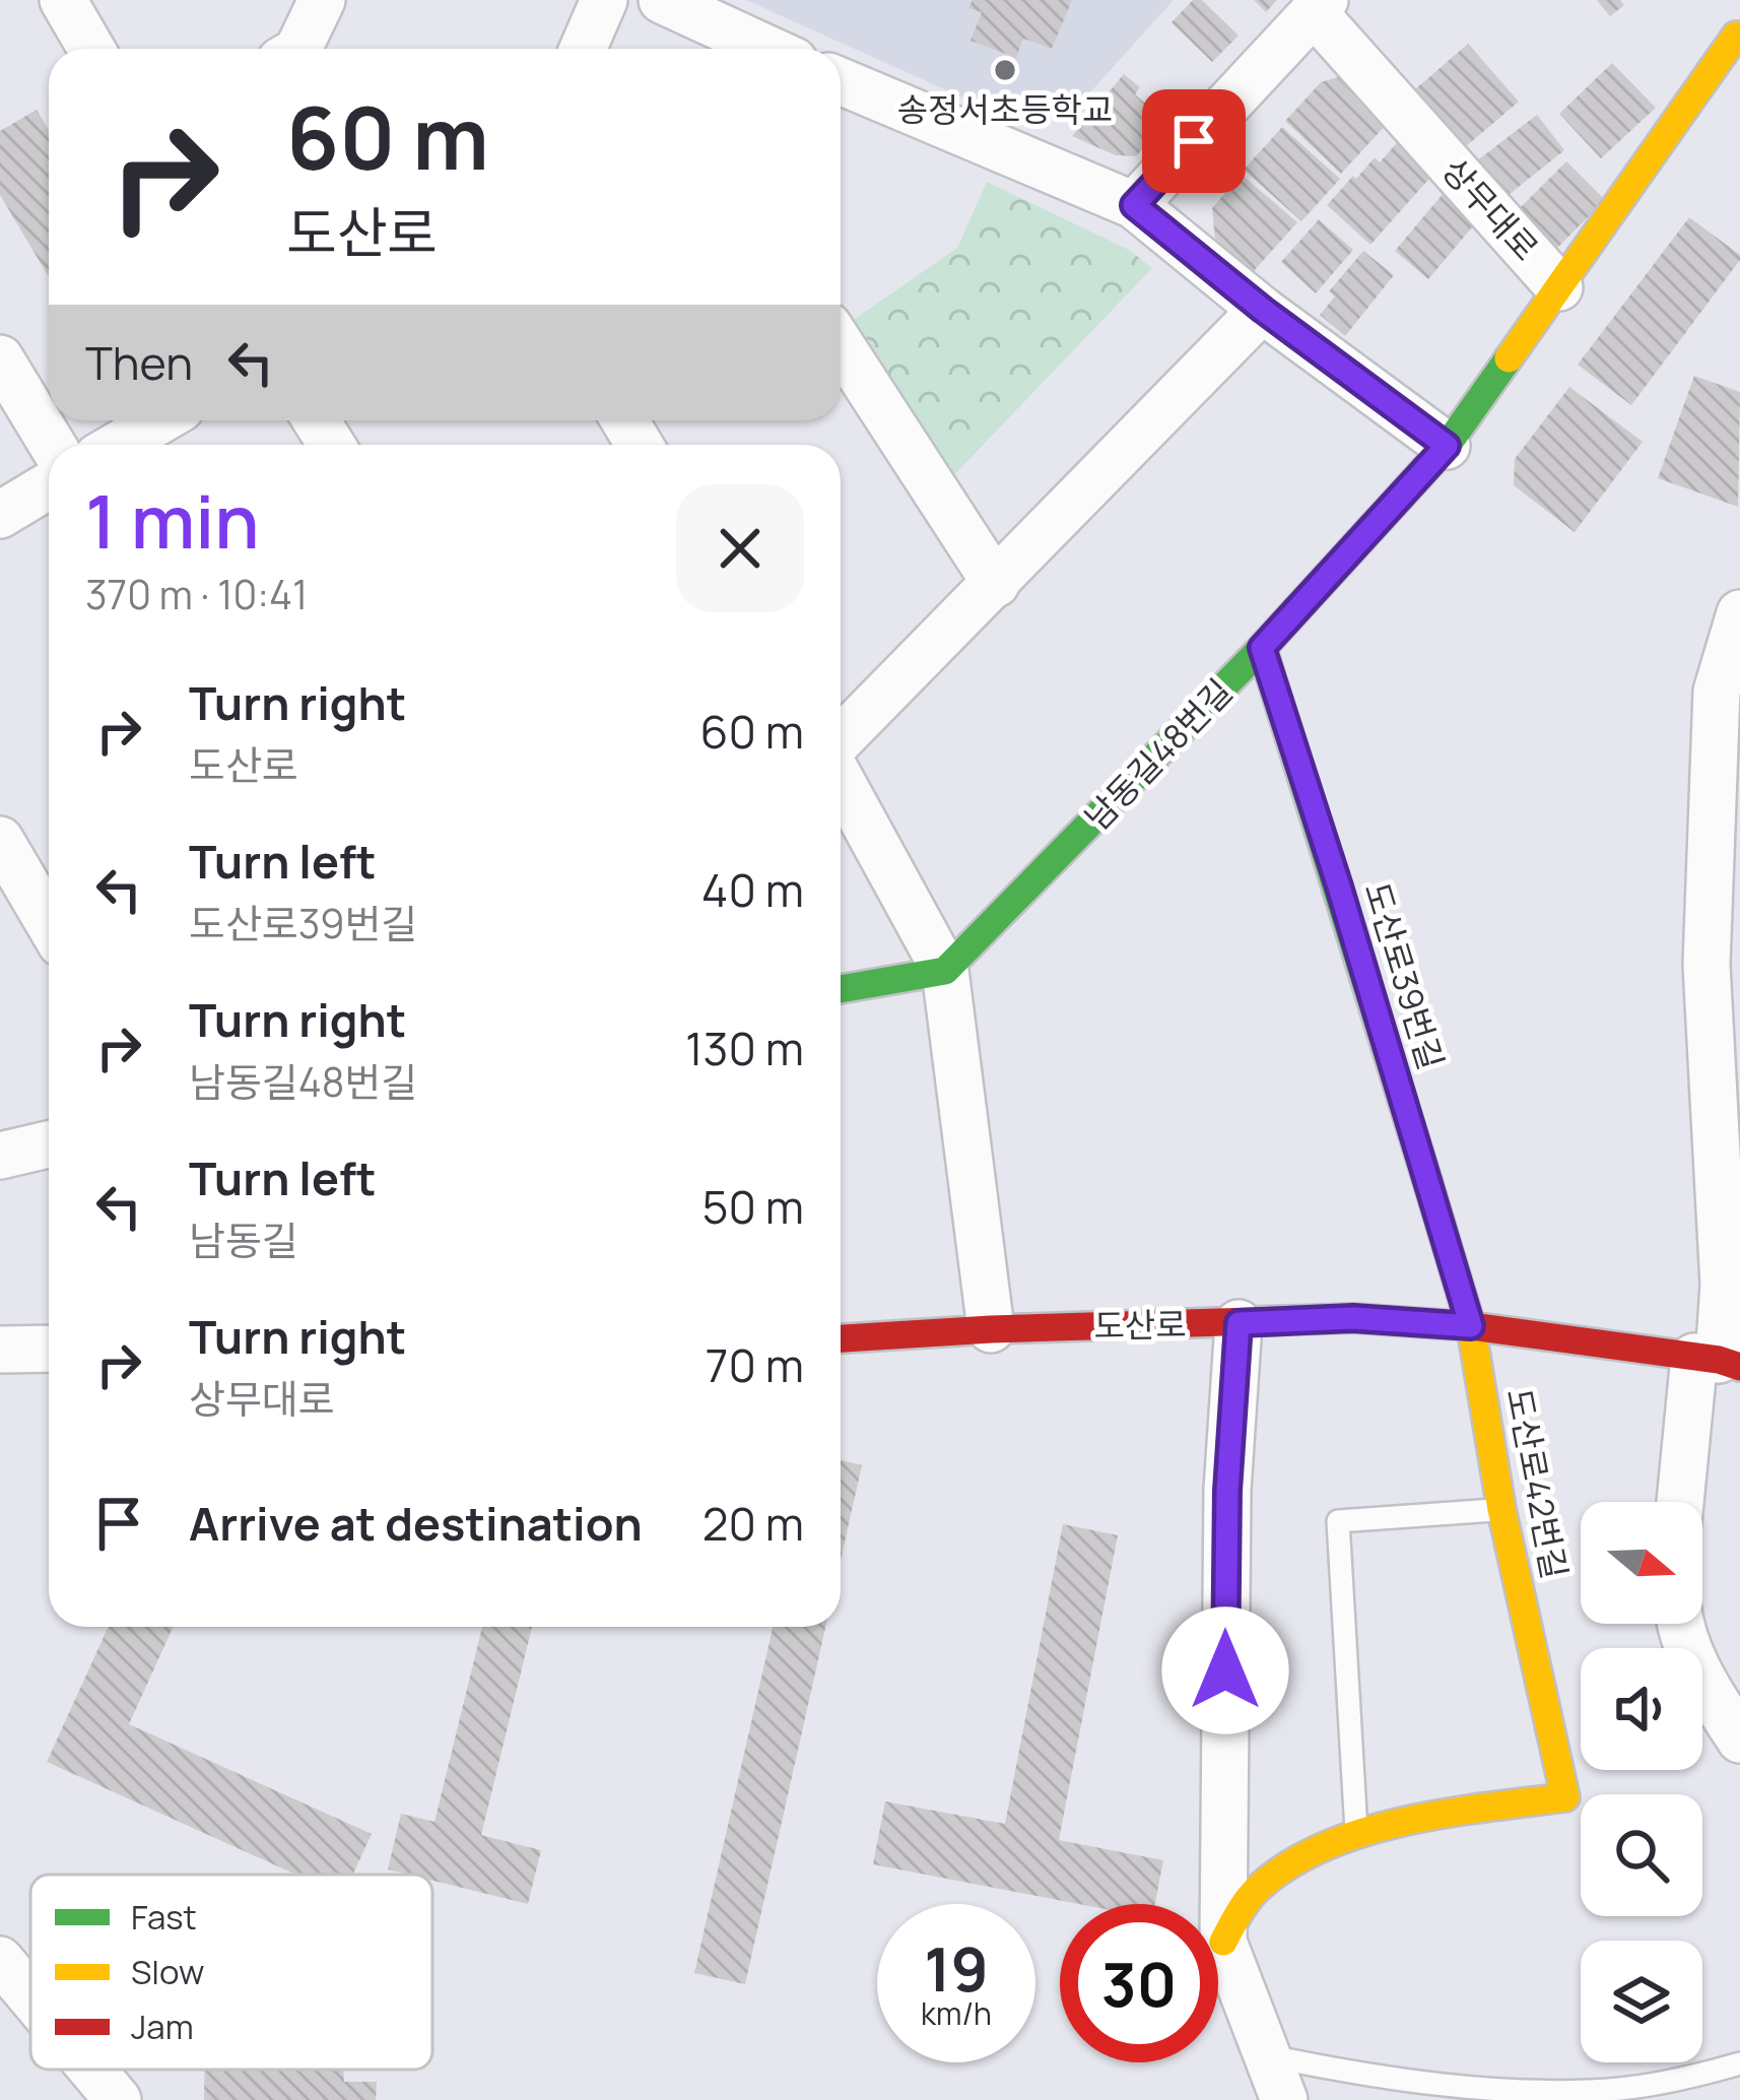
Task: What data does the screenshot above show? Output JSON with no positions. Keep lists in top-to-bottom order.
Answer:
{
  "streets": {
    "street": [
      "상무대로",
      "남동길48번길",
      "도산로39번길",
      "도산로",
      "도산로42번길"
    ]
  },
  "crossings": [
    ["상무대로", "남동길48번길"],
    ["남동길48번길", "도산로39번길"],
    ["도산로39번길", "도산로"],
    ["도산로39번길", "도산로42번길"],
    ["도산로", "도산로42번길"]
  ],
  "places": ["송정서초등학교"],
  "legend": ["Fast", "Slow", "Jam"],
  "north": "right",
  "page": {
    "turn": ["60 m", "도산로"],
    "then": "Then",
    "heading": ["1 min", "370 m · 10:41"],
    "list": [
      {
        "name": "Turn right",
        "note": "도산로",
        "value": "60 m"
      },
      {
        "name": "Turn left",
        "note": "도산로39번길",
        "value": "40 m"
      },
      {
        "name": "Turn right",
        "note": "남동길48번길",
        "value": "130 m"
      },
      {
        "name": "Turn left",
        "note": "남동길",
        "value": "50 m"
      },
      {
        "name": "Turn right",
        "note": "상무대로",
        "value": "70 m"
      },
      {
        "name": "Arrive at destination",
        "value": "20 m"
      }
    ],
    "speed": "19 km/h",
    "limit": "30"
  }
}
